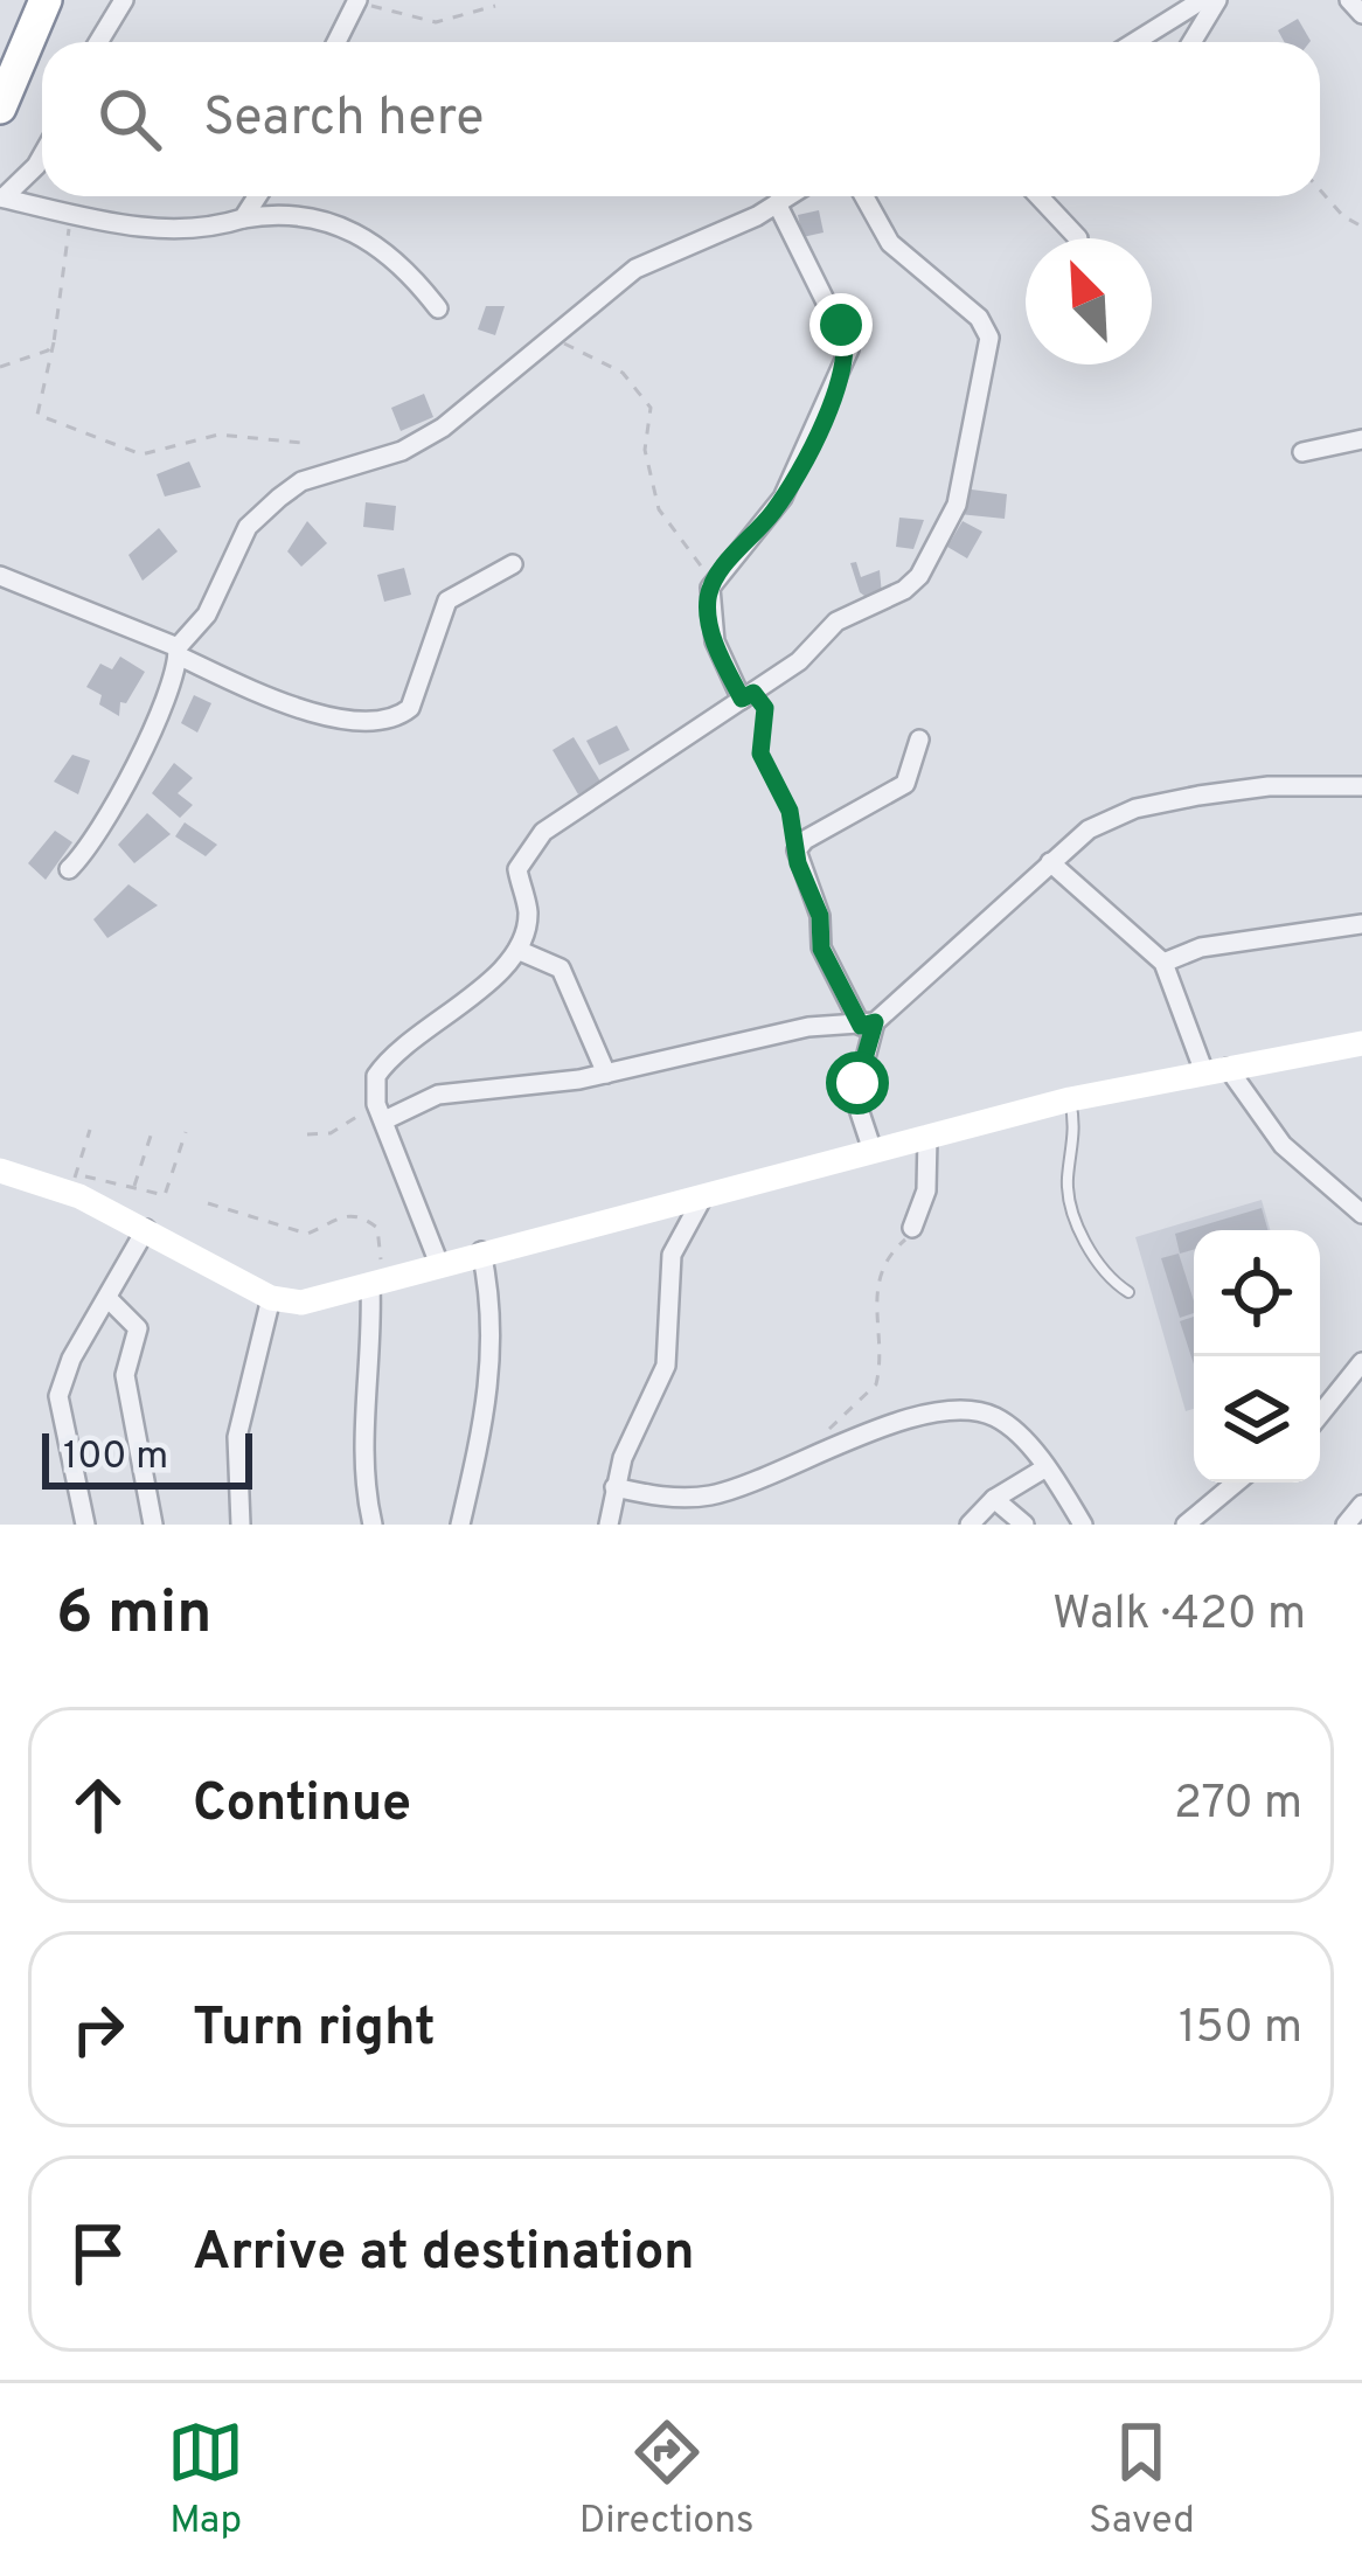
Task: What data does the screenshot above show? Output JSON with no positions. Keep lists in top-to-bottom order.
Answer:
{
  "scale_bar": "100 m",
  "north": "top left",
  "page": {
    "search": "Search here",
    "scale": "100 m",
    "heading": ["6 min", "Walk · 420 m"],
    "list": [
      ["Continue", "270 m"],
      ["Turn right", "150 m"],
      "Arrive at destination"
    ],
    "nav": ["Map", "Directions", "Saved"]
  }
}
